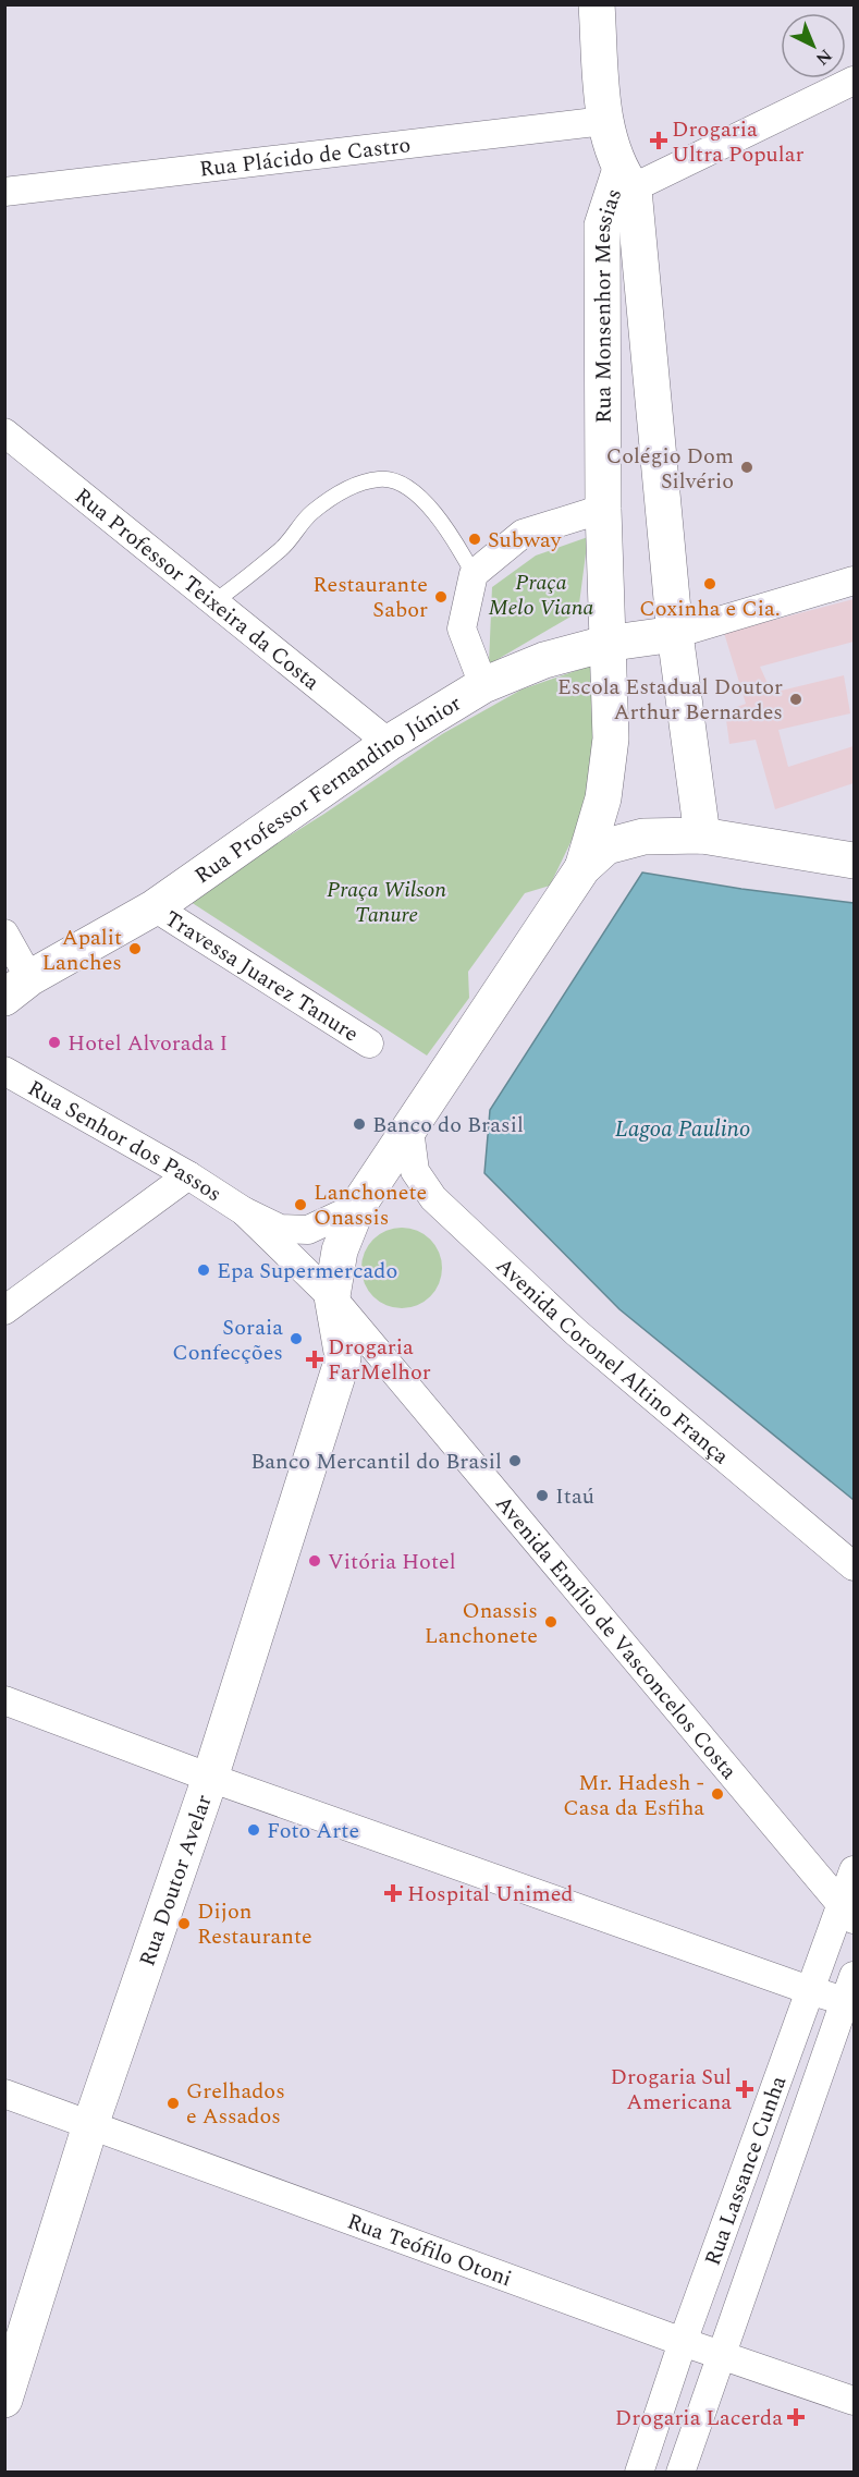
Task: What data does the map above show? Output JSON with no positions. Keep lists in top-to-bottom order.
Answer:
{
  "streets": {
    "main road": ["Rua Monsenhor Messias", "Rua Professor Fernandino Júnior", "Rua Doutor Avelar"],
    "street": [
      "Rua Plácido de Castro",
      "Rua Professor Teixeira da Costa",
      "Travessa Juarez Tanure",
      "Rua Senhor dos Passos",
      "Avenida Coronel Altino França",
      "Avenida Emílio de Vasconcelos Costa",
      "Rua Lassance Cunha",
      "Rua Teófilo Otoni"
    ]
  },
  "crossings": [
    ["Rua Plácido de Castro", "Rua Monsenhor Messias"],
    ["Rua Monsenhor Messias", "Rua Professor Fernandino Júnior"],
    ["Rua Professor Teixeira da Costa", "Rua Professor Fernandino Júnior"],
    ["Rua Professor Fernandino Júnior", "Travessa Juarez Tanure"],
    ["Rua Senhor dos Passos", "Avenida Emílio de Vasconcelos Costa"],
    ["Rua Senhor dos Passos", "Rua Doutor Avelar"],
    ["Avenida Emílio de Vasconcelos Costa", "Rua Lassance Cunha"],
    ["Rua Doutor Avelar", "Rua Teófilo Otoni"],
    ["Rua Lassance Cunha", "Rua Teófilo Otoni"]
  ],
  "water": ["Lagoa Paulino"],
  "parks": ["Praça Melo Viana", "Praça Wilson Tanure"],
  "places": {
    "health": [
      "Drogaria Ultra Popular",
      "Drogaria FarMelhor",
      "Hospital Unimed",
      "Drogaria Sul Americana",
      "Drogaria Lacerda"
    ],
    "other": [
      "Colégio Dom Silvério",
      "Subway",
      "Coxinha e Cia.",
      "Restaurante Sabor",
      "Escola Estadual Doutor Arthur Bernardes",
      "Apalit Lanches",
      "Hotel Alvorada I",
      "Banco do Brasil",
      "Lanchonete Onassis",
      "Epa Supermercado",
      "Soraia Confecções",
      "Banco Mercantil do Brasil",
      "Itaú",
      "Vitória Hotel",
      "Onassis Lanchonete",
      "Mr. Hadesh - Casa da Esfiha",
      "Foto Arte",
      "Dijon Restaurante",
      "Grelhados e Assados"
    ]
  },
  "north": "bottom right"
}
